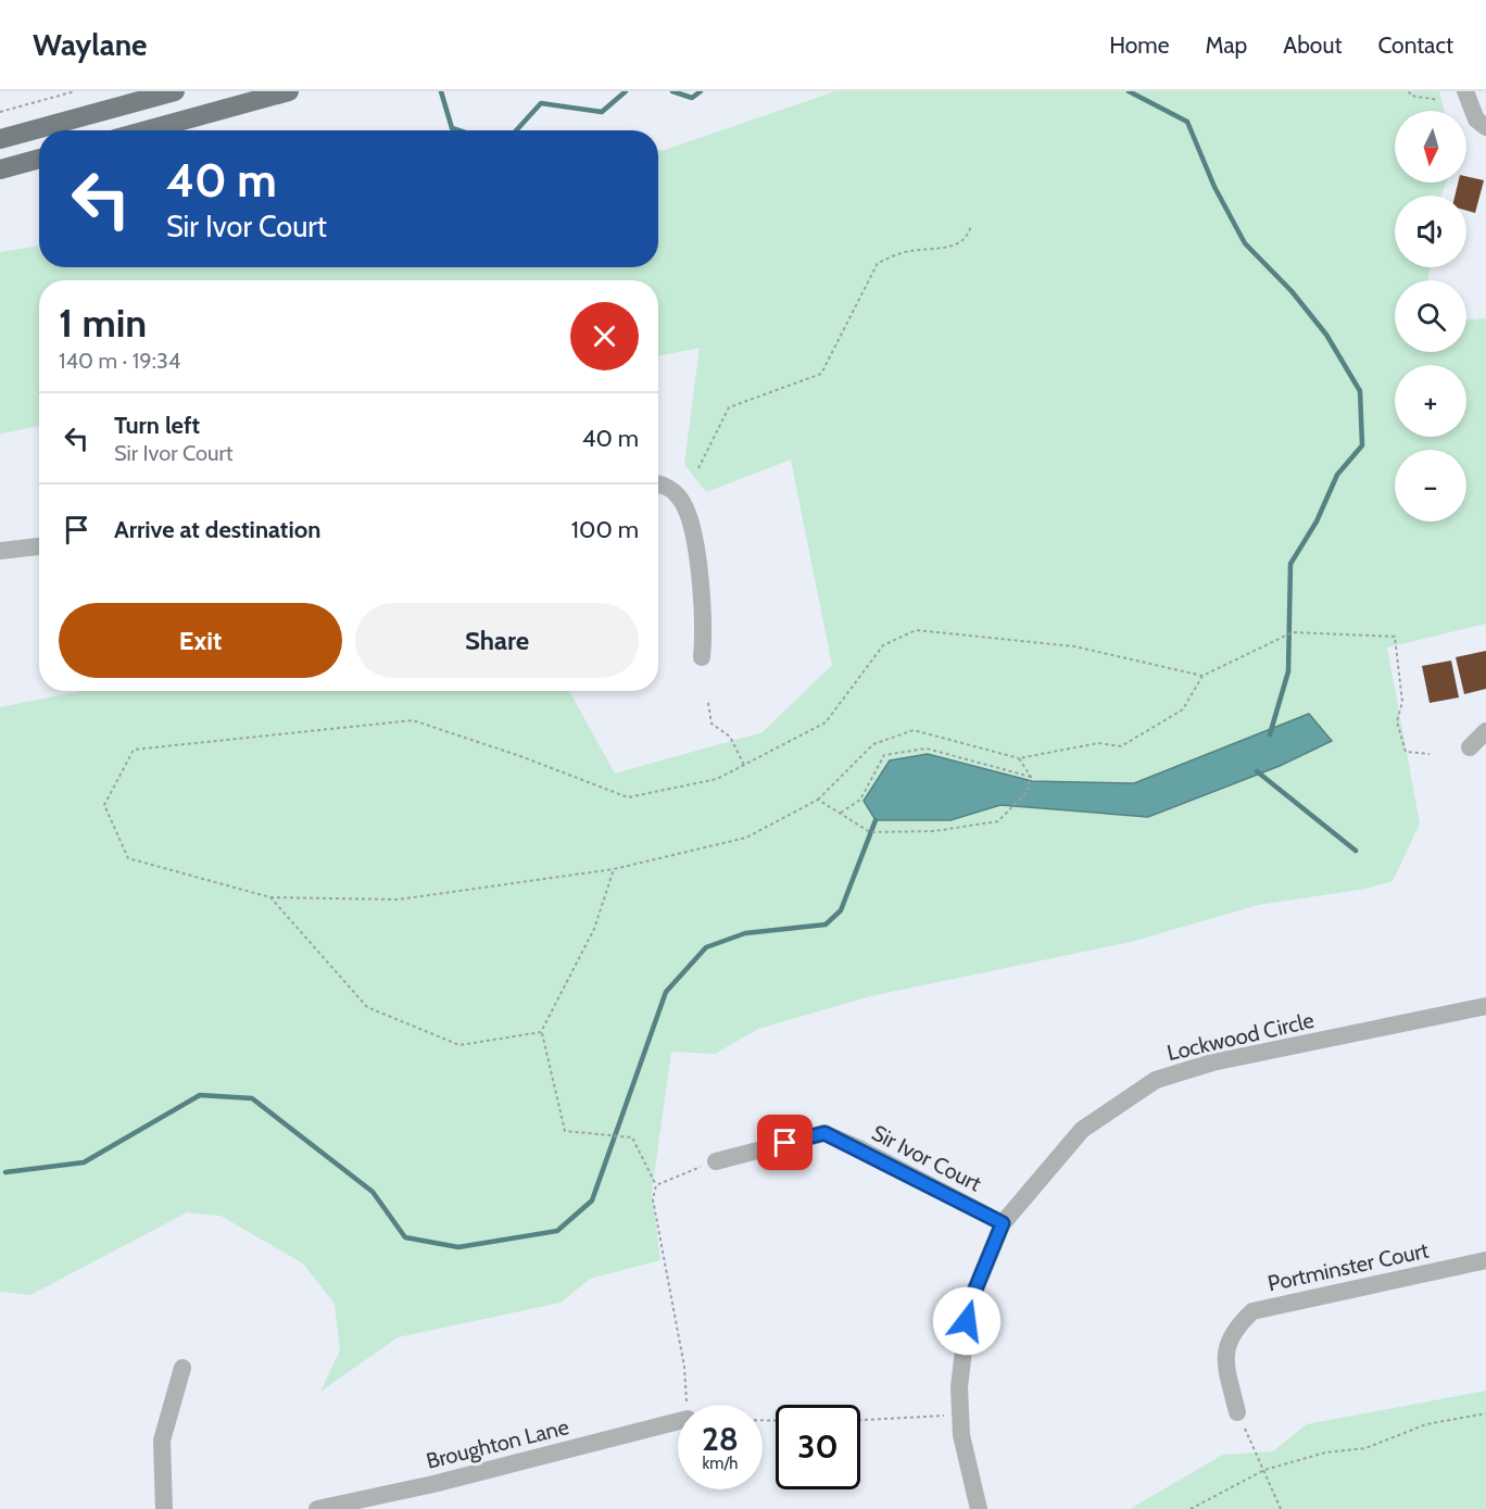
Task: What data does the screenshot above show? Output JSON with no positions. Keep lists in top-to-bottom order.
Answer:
{
  "streets": {
    "street": [
      "Lockwood Circle",
      "Sir Ivor Court",
      "Portminster Court",
      "Broughton Lane"
    ]
  },
  "crossings": [
    ["Lockwood Circle", "Sir Ivor Court"]
  ],
  "north": "bottom",
  "page": {
    "header": "Waylane",
    "nav": [
      "Home",
      "Map",
      "About",
      "Contact"
    ],
    "map_buttons": ["+", "−"],
    "turn": ["40 m", "Sir Ivor Court"],
    "heading": ["1 min", "140 m · 19:34"],
    "list": [
      {
        "name": "Turn left",
        "note": "Sir Ivor Court",
        "value": "40 m"
      },
      {
        "name": "Arrive at destination",
        "value": "100 m"
      }
    ],
    "buttons": ["Exit", "Share"],
    "speed": "28 km/h",
    "limit": "30"
  }
}
